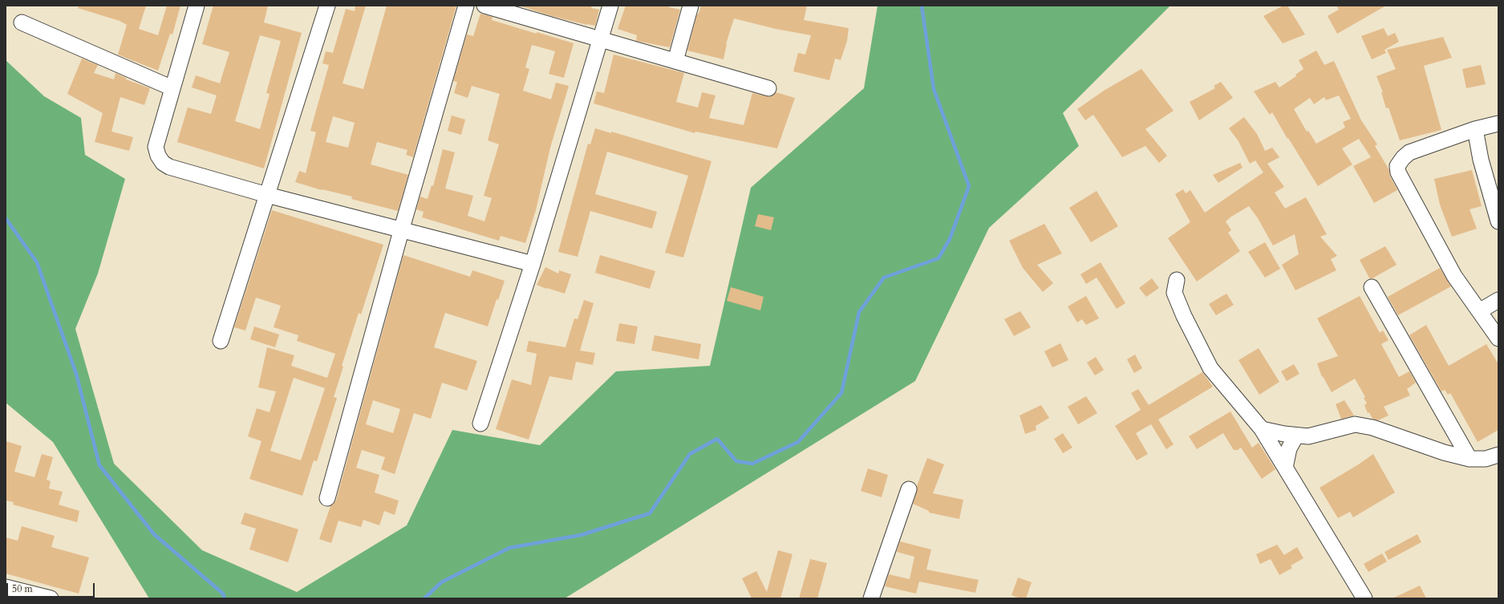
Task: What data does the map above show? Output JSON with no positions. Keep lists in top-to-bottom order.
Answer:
{
  "scale_bar": "50 m"
}
